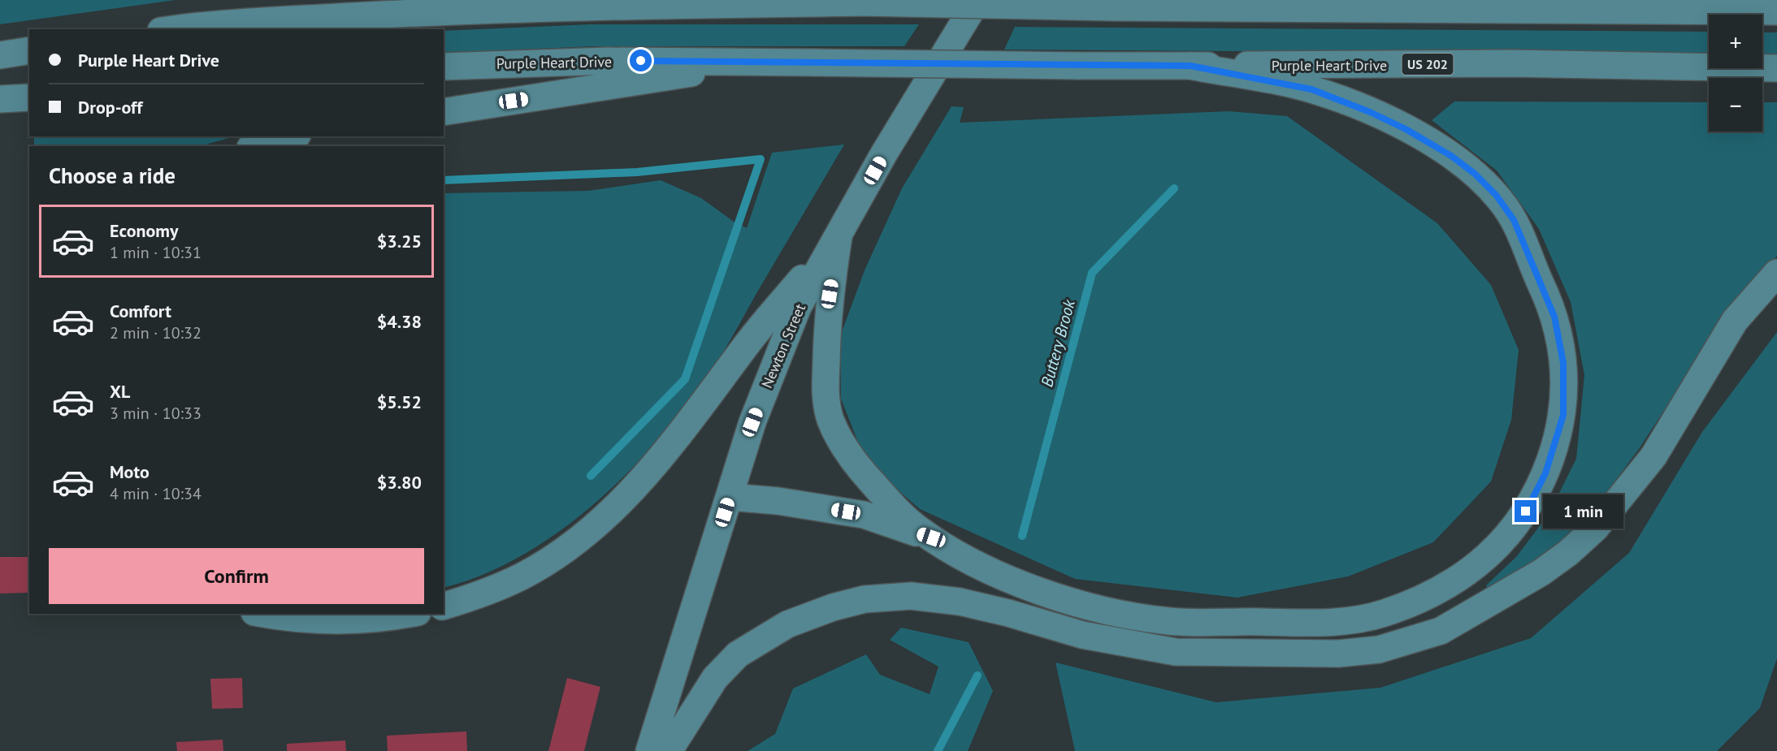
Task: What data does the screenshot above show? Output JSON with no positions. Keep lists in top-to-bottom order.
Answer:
{
  "streets": {
    "main road": ["Purple Heart Drive", "US 202", "Newton Street"]
  },
  "water": ["Buttery Brook"],
  "page": {
    "map_buttons": ["+", "−"],
    "banner": ["Purple Heart Drive", "Drop-off"],
    "heading": "Choose a ride",
    "list": [
      {
        "name": "Economy",
        "note": "1 min · 10:31",
        "value": "$3.25"
      },
      {
        "name": "Comfort",
        "note": "2 min · 10:32",
        "value": "$4.38"
      },
      {
        "name": "XL",
        "note": "3 min · 10:33",
        "value": "$5.52"
      },
      {
        "name": "Moto",
        "note": "4 min · 10:34",
        "value": "$3.80"
      }
    ],
    "bubble": "1 min",
    "buttons": "Confirm"
  }
}
